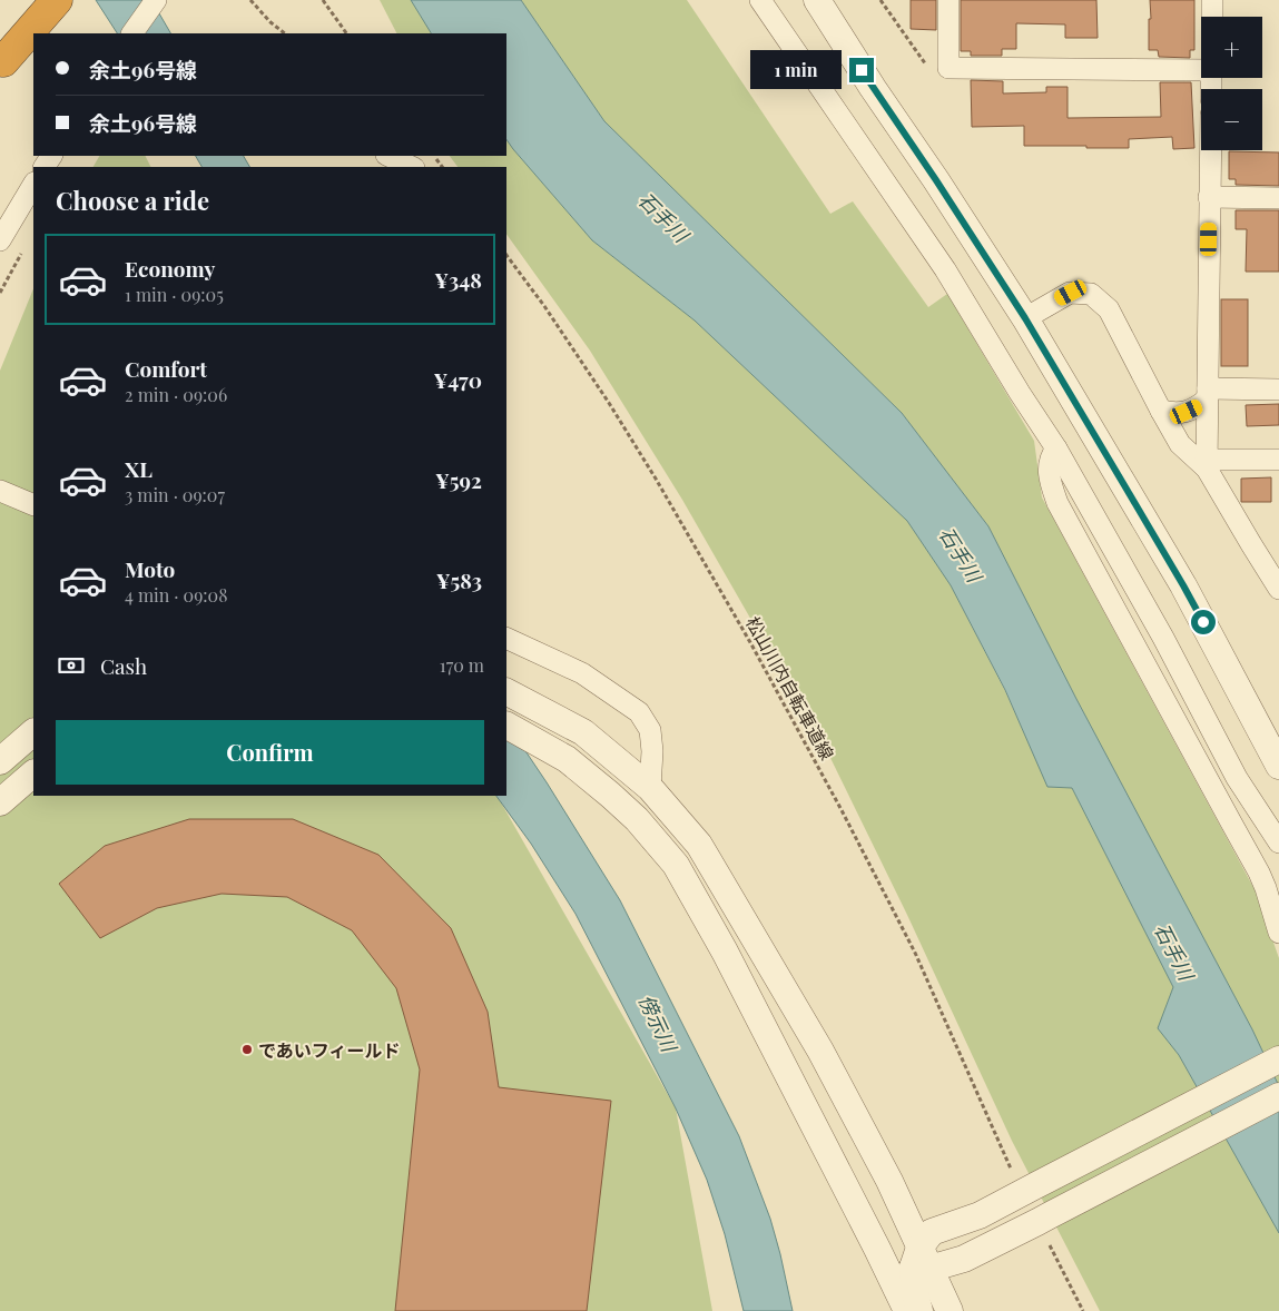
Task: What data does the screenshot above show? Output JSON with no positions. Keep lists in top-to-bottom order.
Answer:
{
  "streets": {
    "path": ["松山川内自転車道線"]
  },
  "water": ["石手川", "傍示川"],
  "places": ["であいフィールド"],
  "page": {
    "map_buttons": ["+", "−"],
    "banner": ["余土96号線", "余土96号線"],
    "bubble": "1 min",
    "heading": "Choose a ride",
    "list": [
      {
        "name": "Economy",
        "note": "1 min · 09:05",
        "value": "¥348"
      },
      {
        "name": "Comfort",
        "note": "2 min · 09:06",
        "value": "¥470"
      },
      {
        "name": "XL",
        "note": "3 min · 09:07",
        "value": "¥592"
      },
      {
        "name": "Moto",
        "note": "4 min · 09:08",
        "value": "¥583"
      }
    ],
    "pay": ["Cash", "170 m"],
    "buttons": "Confirm"
  }
}
